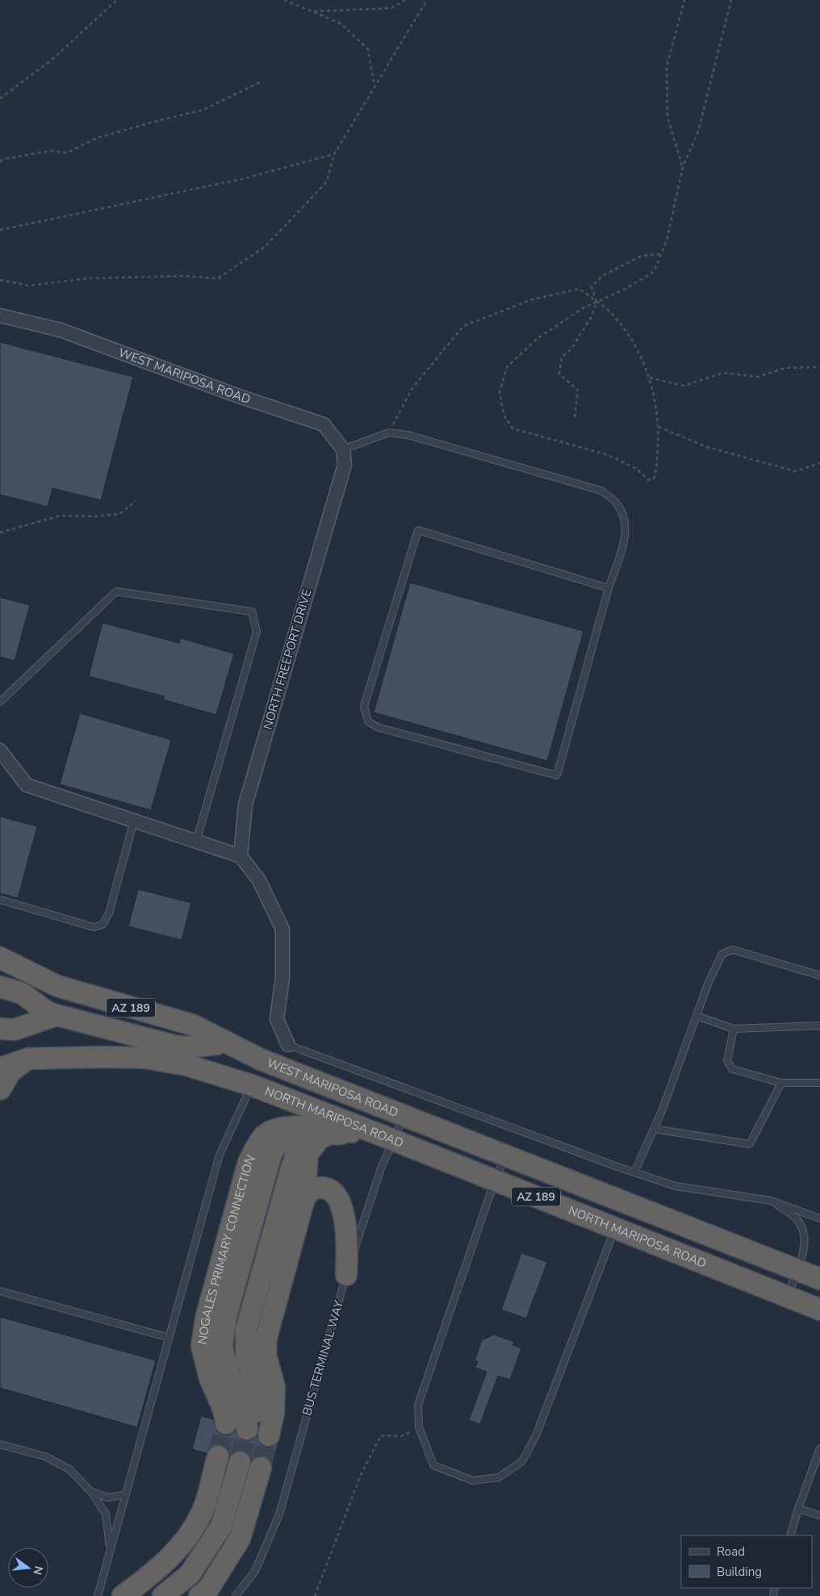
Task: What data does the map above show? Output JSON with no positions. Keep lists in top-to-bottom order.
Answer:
{
  "streets": {
    "highway": [
      "WEST MARIPOSA ROAD",
      "AZ 189",
      "NORTH MARIPOSA ROAD",
      "NOGALES PRIMARY CONNECTION"
    ],
    "street": ["NORTH FREEPORT DRIVE"],
    "lane": ["BUS TERMINAL WAY"]
  },
  "crossings": [
    ["WEST MARIPOSA ROAD", "NORTH FREEPORT DRIVE"],
    ["WEST MARIPOSA ROAD", "AZ 189"],
    ["WEST MARIPOSA ROAD", "BUS TERMINAL WAY"],
    ["AZ 189", "NORTH MARIPOSA ROAD"],
    ["AZ 189", "BUS TERMINAL WAY"],
    ["NORTH MARIPOSA ROAD", "NOGALES PRIMARY CONNECTION"],
    ["NORTH MARIPOSA ROAD", "BUS TERMINAL WAY"],
    ["NOGALES PRIMARY CONNECTION", "BUS TERMINAL WAY"]
  ],
  "legend": ["Road", "Building"],
  "north": "right"
}
